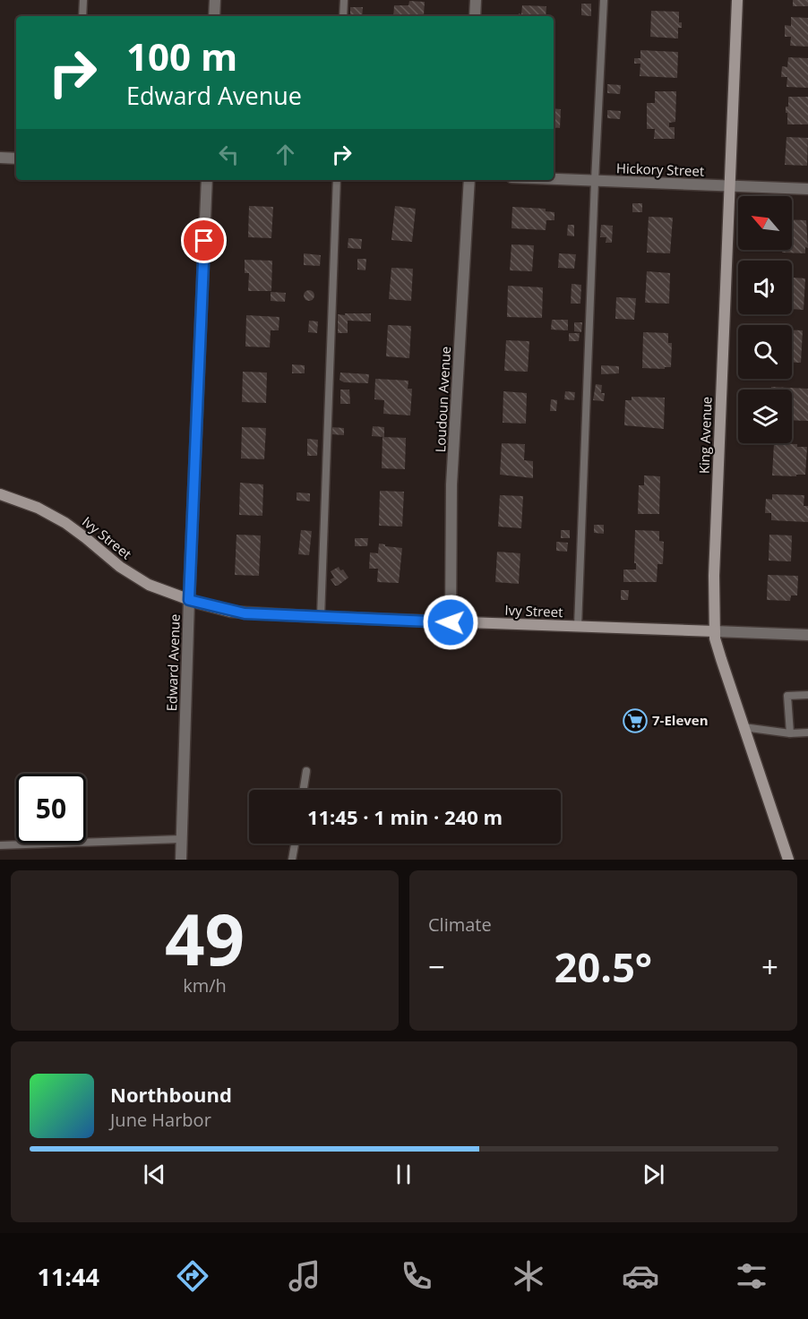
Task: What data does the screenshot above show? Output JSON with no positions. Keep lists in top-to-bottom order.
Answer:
{
  "streets": {
    "main road": ["King Avenue", "Ivy Street"],
    "street": ["Hickory Street", "Loudoun Avenue", "Edward Avenue"]
  },
  "crossings": [
    ["Hickory Street", "King Avenue"],
    ["Loudoun Avenue", "Ivy Street"],
    ["King Avenue", "Ivy Street"],
    ["Ivy Street", "Edward Avenue"]
  ],
  "places": {
    "supermarket": ["7-Eleven"]
  },
  "north": "top left",
  "page": {
    "turn": ["100 m", "Edward Avenue"],
    "limit": "50",
    "trip": "11:45 · 1 min · 240 m",
    "tile": [
      ["49", "km/h"],
      "Climate"
    ],
    "heat": ["−", "20.5°", "+"],
    "song": ["Northbound", "June Harbor"],
    "tabs": "11:44"
  }
}
